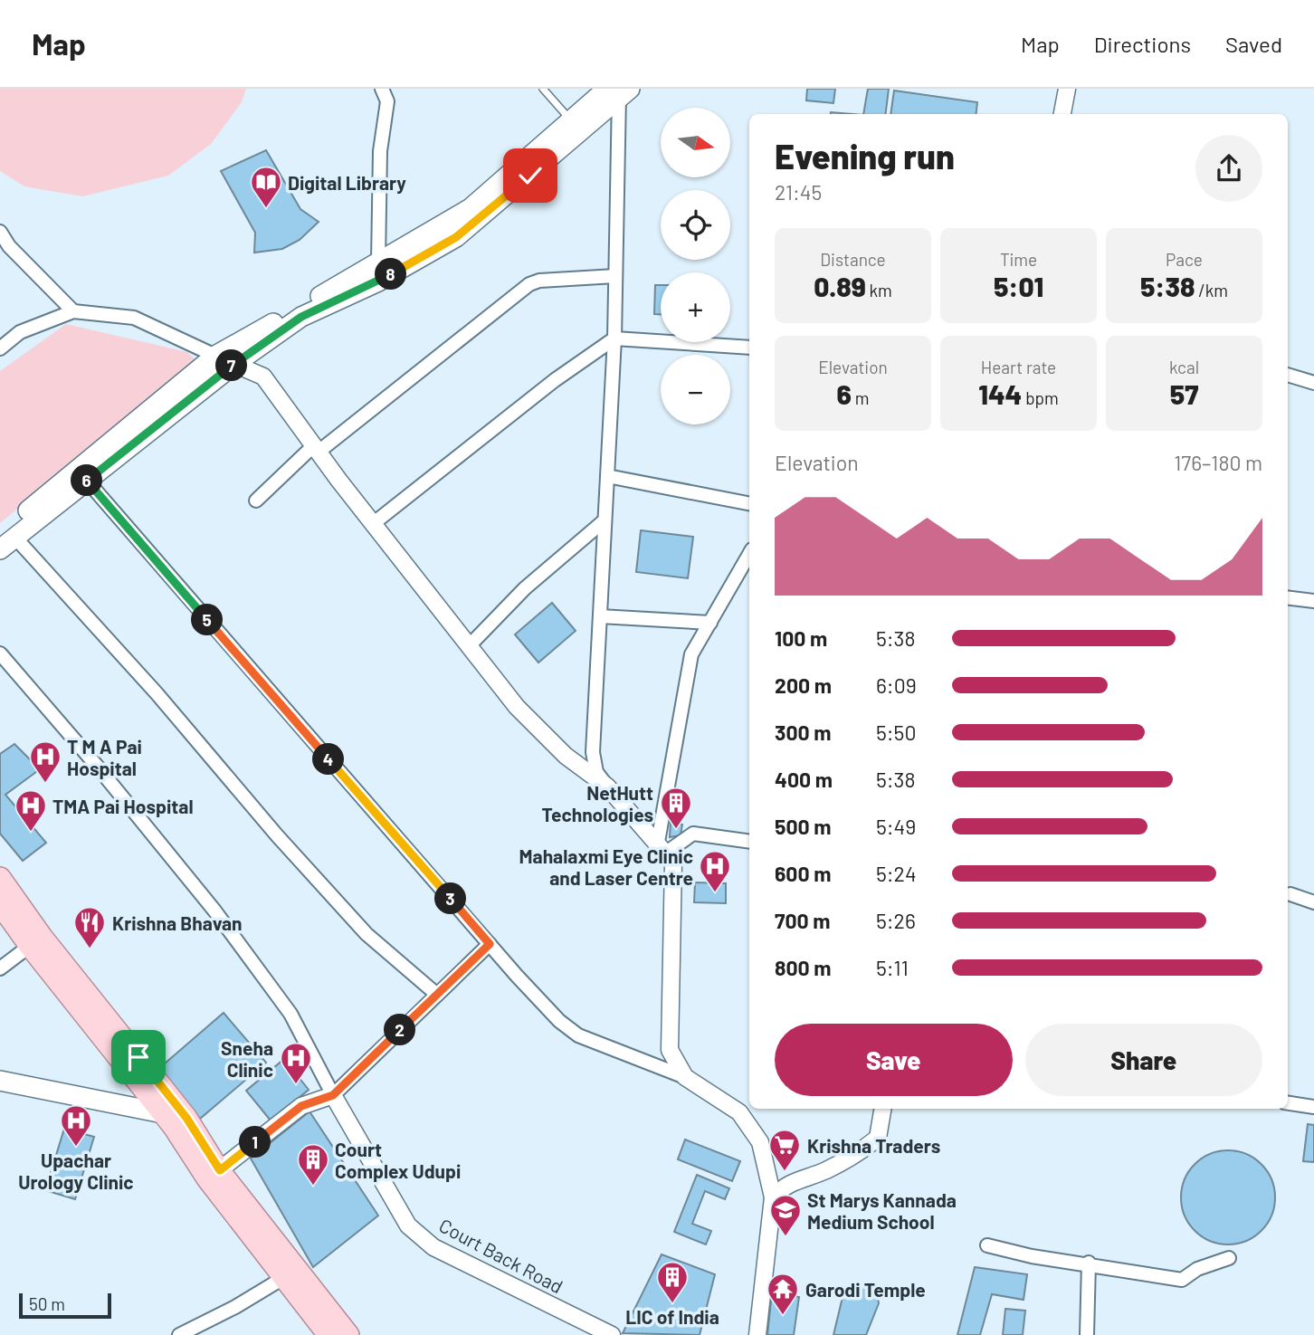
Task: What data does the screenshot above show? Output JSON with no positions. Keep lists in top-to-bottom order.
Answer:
{
  "streets": {
    "street": ["Court Back Road"]
  },
  "places": {
    "library": ["Digital Library"],
    "hospital": [
      "T M A Pai Hospital",
      "TMA Pai Hospital",
      "Mahalaxmi Eye Clinic and Laser Centre",
      "Sneha Clinic",
      "Upachar Urology Clinic"
    ],
    "building": ["NetHutt Technologies", "Court Complex Udupi", "LIC of India"],
    "restaurant": ["Krishna Bhavan"],
    "supermarket": ["Krishna Traders"],
    "school or university": ["St Marys Kannada Medium School"],
    "temple": ["Garodi Temple"]
  },
  "scale_bar": "50 m",
  "north": "right",
  "page": {
    "header": "Map",
    "nav": ["Map", "Directions", "Saved"],
    "map_buttons": ["+", "−"],
    "heading": ["Evening run", "21:45"],
    "stats": [
      ["Distance", "0.89 km"],
      ["Time", "5:01"],
      ["Pace", "5:38 /km"],
      ["Elevation", "6 m"],
      ["Heart rate", "144 bpm"],
      ["kcal", "57"]
    ],
    "pins": [
      "8",
      "7",
      "6",
      "5",
      "4",
      "3",
      "2",
      "1"
    ],
    "chart": ["Elevation", "176–180 m"],
    "list": [
      {
        "name": "100 m",
        "note": "5:38"
      },
      {
        "name": "200 m",
        "note": "6:09"
      },
      {
        "name": "300 m",
        "note": "5:50"
      },
      {
        "name": "400 m",
        "note": "5:38"
      },
      {
        "name": "500 m",
        "note": "5:49"
      },
      {
        "name": "600 m",
        "note": "5:24"
      },
      {
        "name": "700 m",
        "note": "5:26"
      },
      {
        "name": "800 m",
        "note": "5:11"
      }
    ],
    "buttons": ["Save", "Share"],
    "scale": "50 m"
  }
}
